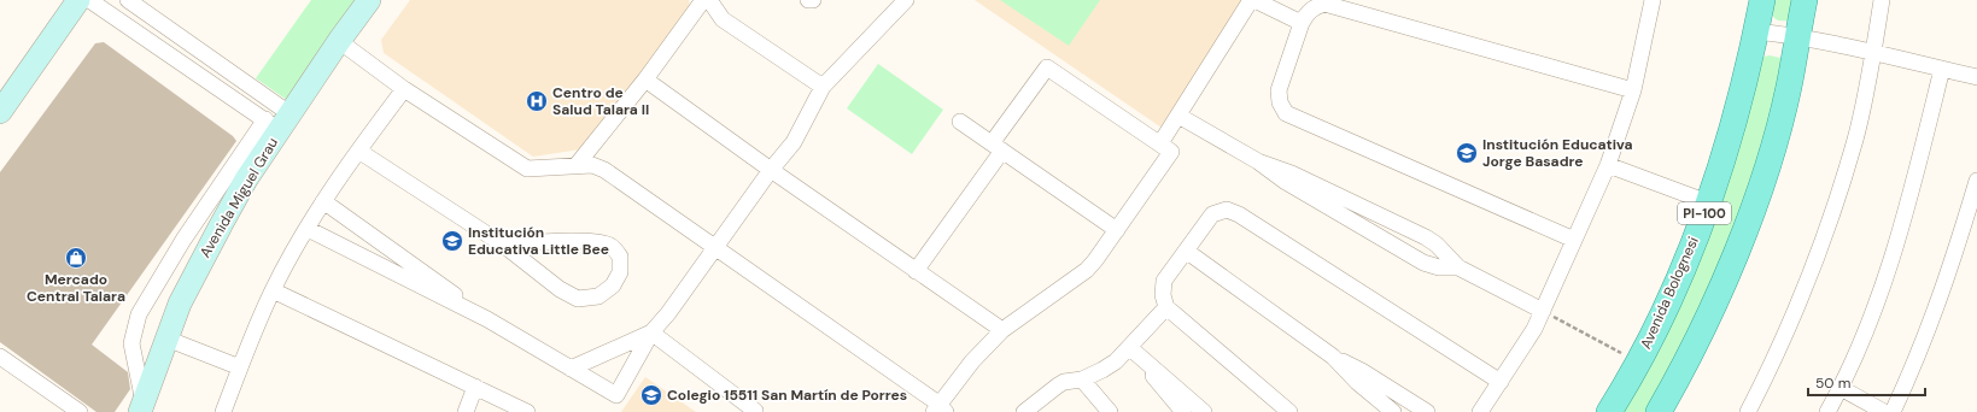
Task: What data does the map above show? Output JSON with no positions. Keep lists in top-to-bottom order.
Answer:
{
  "streets": {
    "main road": ["Avenida Miguel Grau", "PI-100", "Avenida Bolognesi"]
  },
  "places": {
    "hospital": ["Centro de Salud Talara II"],
    "school or university": ["Institución Educativa Jorge Basadre", "Institución Educativa Little Bee", "Colegio 15511 San Martín de Porres"],
    "shop": ["Mercado Central Talara"]
  },
  "scale_bar": "50 m"
}
